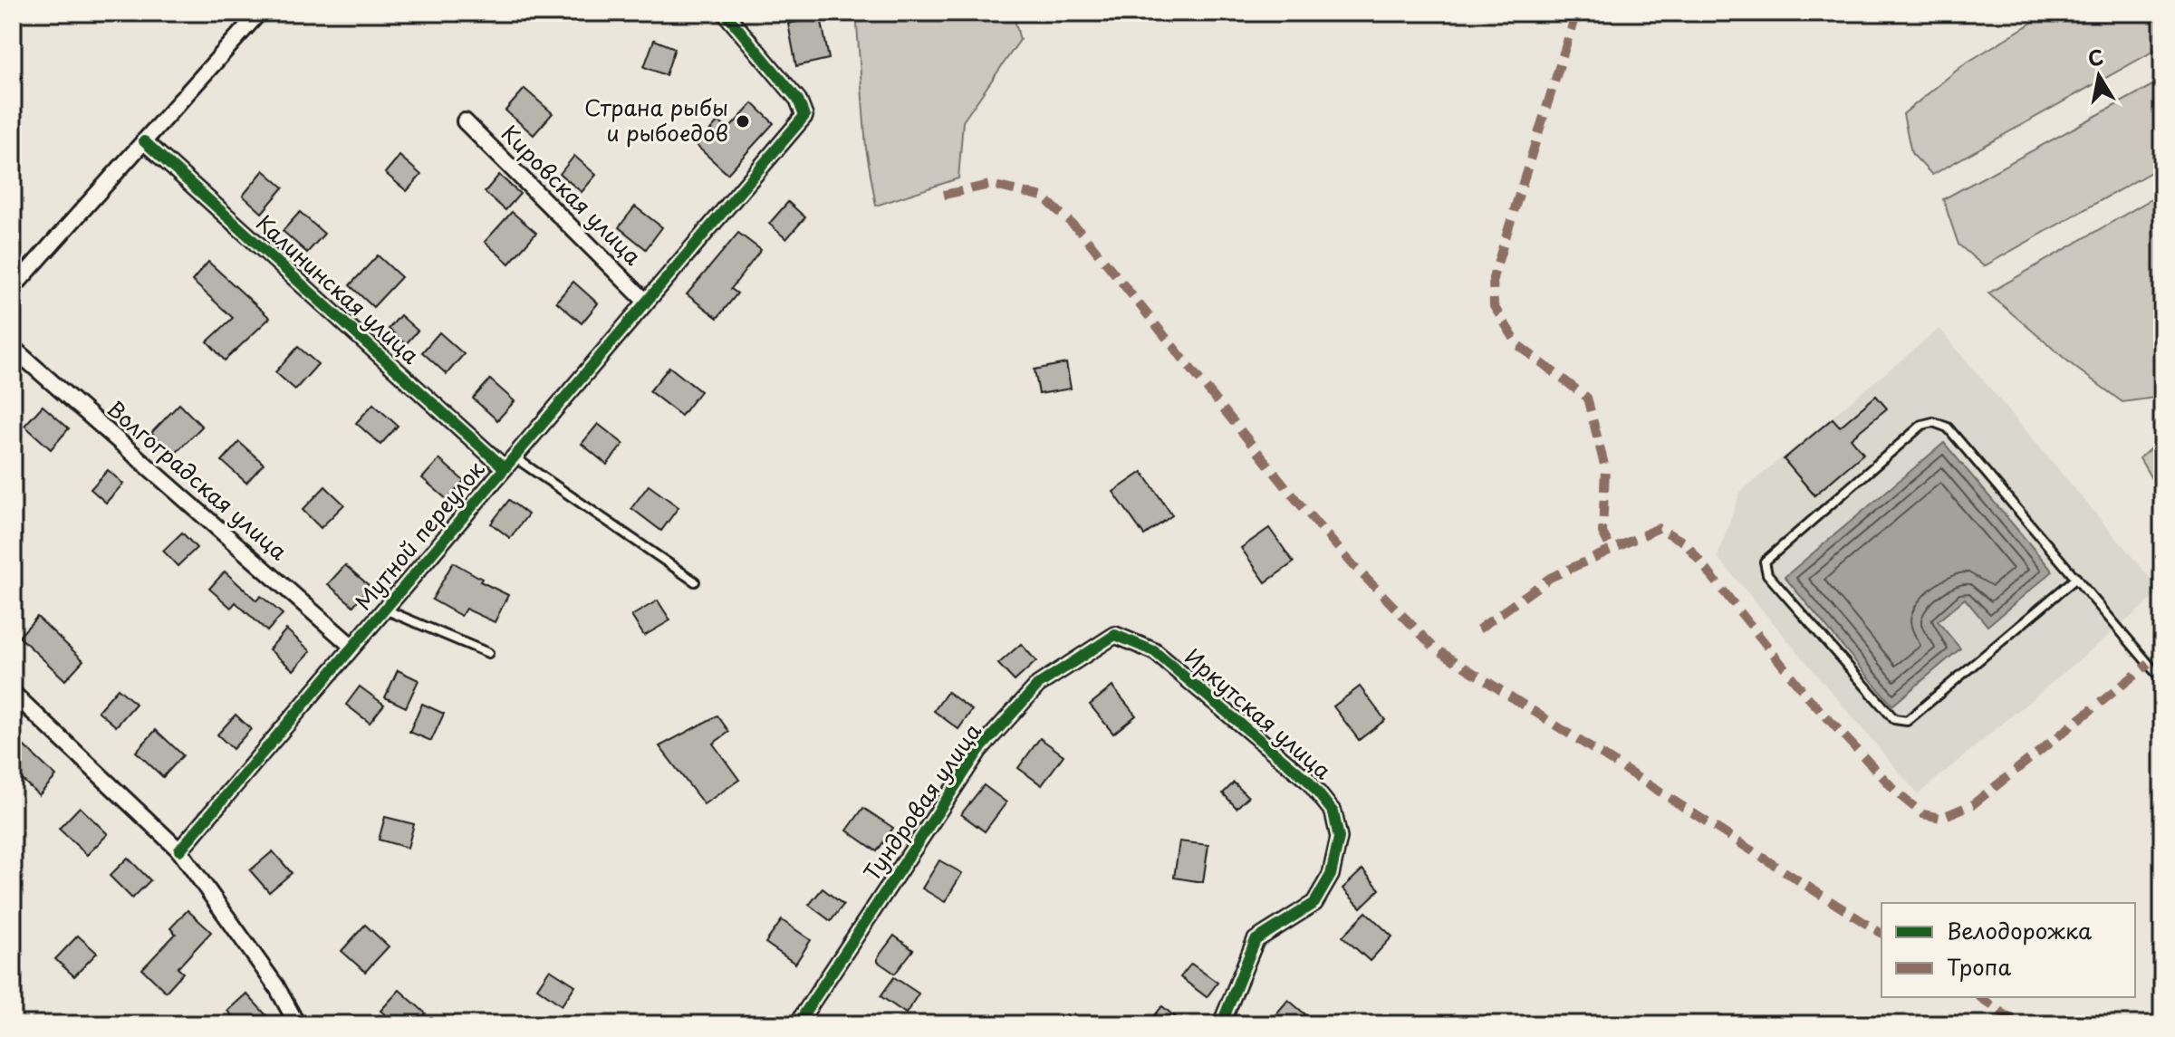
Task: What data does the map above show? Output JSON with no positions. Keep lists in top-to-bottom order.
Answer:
{
  "streets": {
    "street": [
      "Кировская улица",
      "Калининская улица",
      "Волгоградская улица",
      "Мутной переулок",
      "Иркутская улица",
      "Тундровая улица"
    ]
  },
  "crossings": [
    ["Кировская улица", "Мутной переулок"],
    ["Калининская улица", "Мутной переулок"],
    ["Волгоградская улица", "Мутной переулок"],
    ["Иркутская улица", "Тундровая улица"]
  ],
  "places": ["Страна рыбы и рыбоедов"],
  "legend": ["Велодорожка", "Тропа"],
  "north": "top"
}
